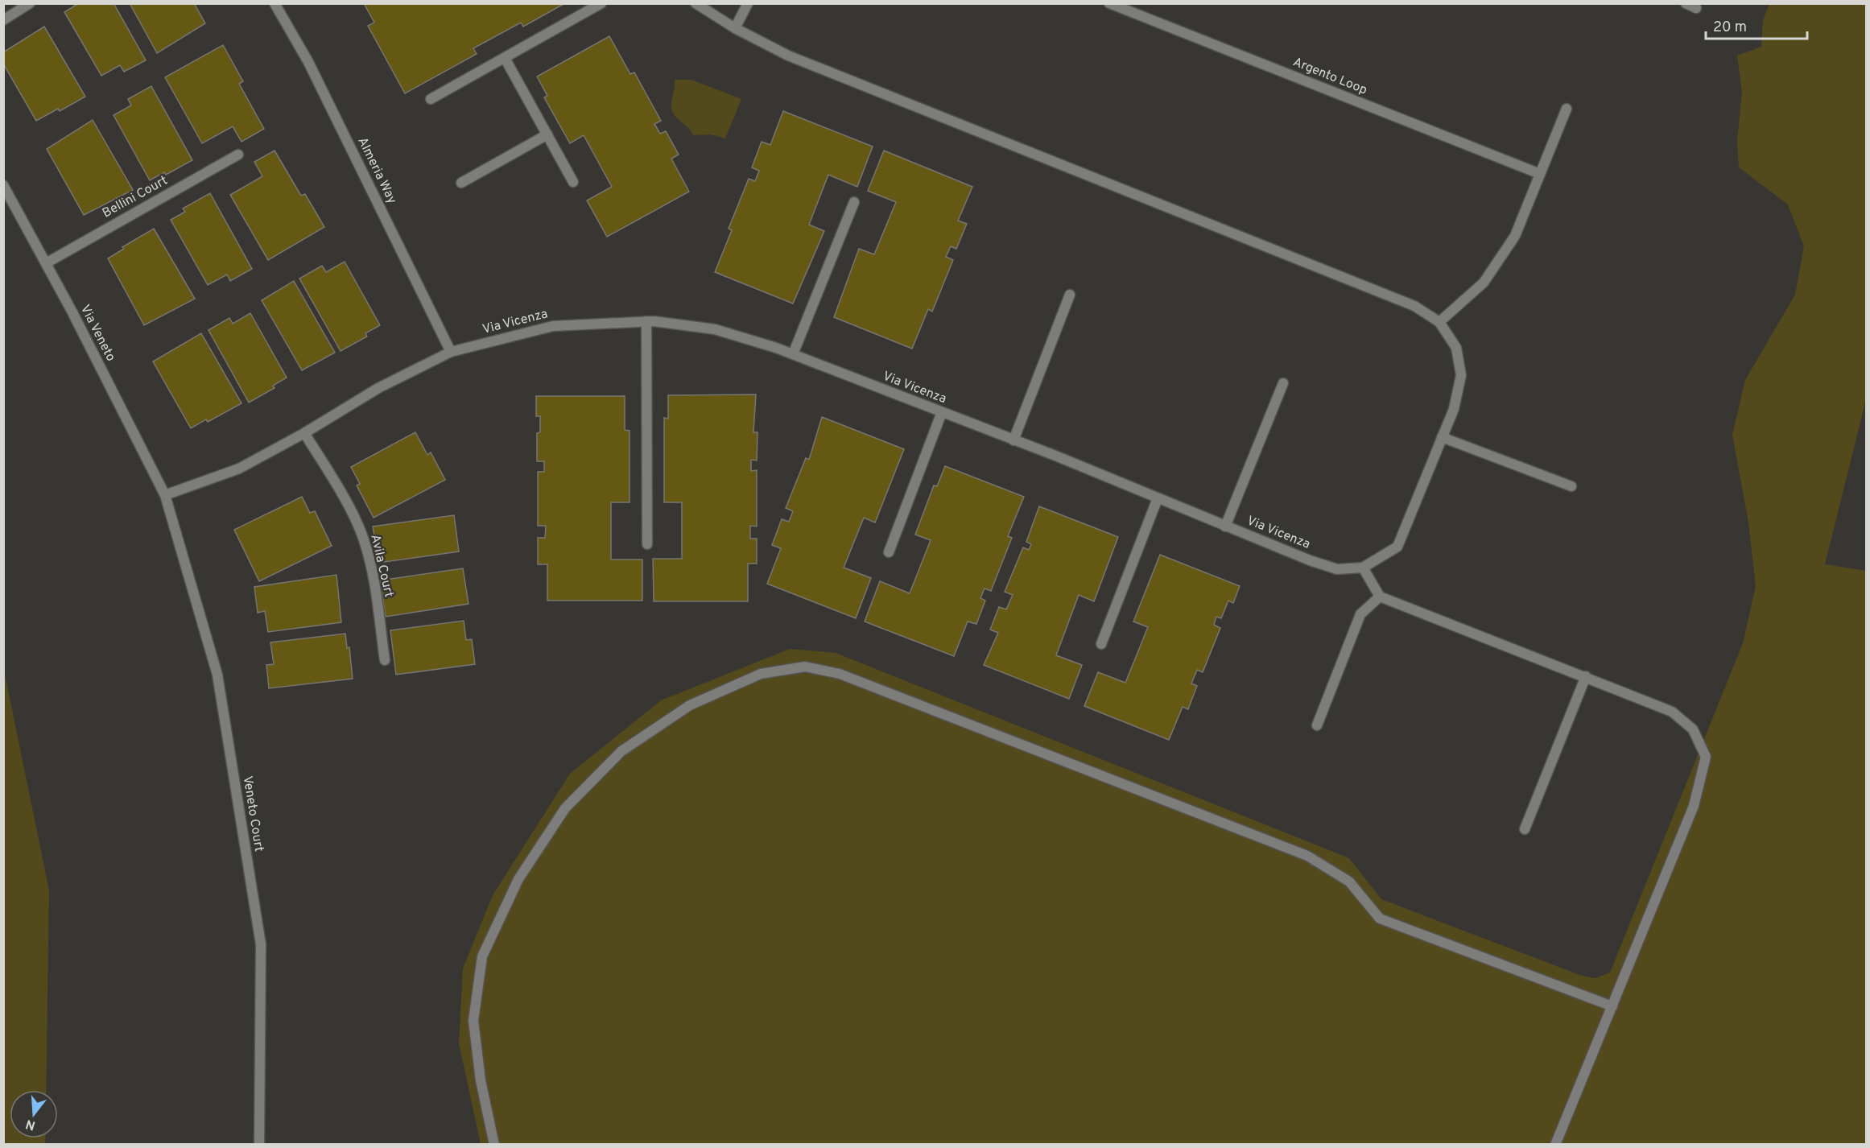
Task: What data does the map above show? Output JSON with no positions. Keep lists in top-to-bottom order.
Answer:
{
  "streets": {
    "street": [
      "Argento Loop",
      "Almeria Way",
      "Bellini Court",
      "Via Vicenza",
      "Via Veneto",
      "Avila Court",
      "Veneto Court"
    ]
  },
  "crossings": [
    ["Almeria Way", "Via Vicenza"],
    ["Bellini Court", "Via Veneto"],
    ["Via Vicenza", "Via Veneto"],
    ["Via Vicenza", "Avila Court"],
    ["Via Vicenza", "Veneto Court"],
    ["Via Veneto", "Veneto Court"]
  ],
  "scale_bar": "20 m",
  "north": "bottom"
}
